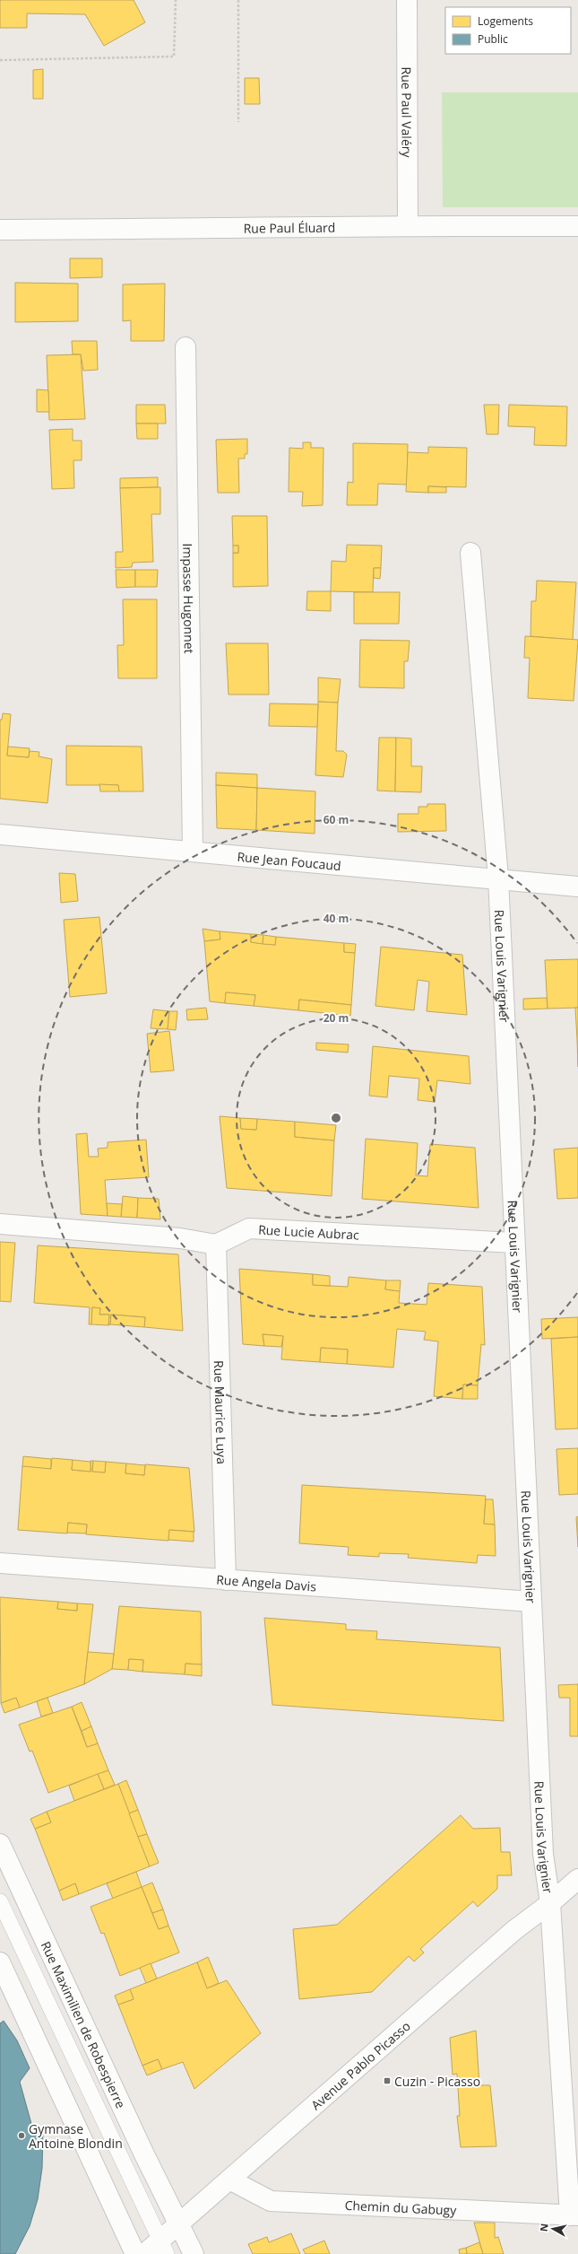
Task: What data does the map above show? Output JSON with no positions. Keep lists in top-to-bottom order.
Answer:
{
  "streets": {
    "street": [
      "Rue Paul Valéry",
      "Rue Paul Éluard",
      "Impasse Hugonnet",
      "Rue Jean Foucaud",
      "Rue Louis Varignier",
      "Rue Lucie Aubrac",
      "Rue Maurice Luya",
      "Rue Angela Davis",
      "Rue Maximilien de Robespierre",
      "Avenue Pablo Picasso",
      "Chemin du Gabugy"
    ]
  },
  "crossings": [
    ["Rue Paul Valéry", "Rue Paul Éluard"],
    ["Impasse Hugonnet", "Rue Jean Foucaud"],
    ["Rue Jean Foucaud", "Rue Louis Varignier"],
    ["Rue Louis Varignier", "Rue Lucie Aubrac"],
    ["Rue Louis Varignier", "Rue Angela Davis"],
    ["Rue Louis Varignier", "Avenue Pablo Picasso"],
    ["Rue Louis Varignier", "Chemin du Gabugy"],
    ["Rue Lucie Aubrac", "Rue Maurice Luya"],
    ["Rue Maurice Luya", "Rue Angela Davis"],
    ["Rue Maximilien de Robespierre", "Avenue Pablo Picasso"],
    ["Avenue Pablo Picasso", "Chemin du Gabugy"]
  ],
  "places": {
    "transit": ["Cuzin - Picasso"],
    "other": ["Gymnase Antoine Blondin"]
  },
  "legend": ["Logements", "Public"],
  "north": "left",
  "rings": ["60 m", "40 m", "20 m"]
}
